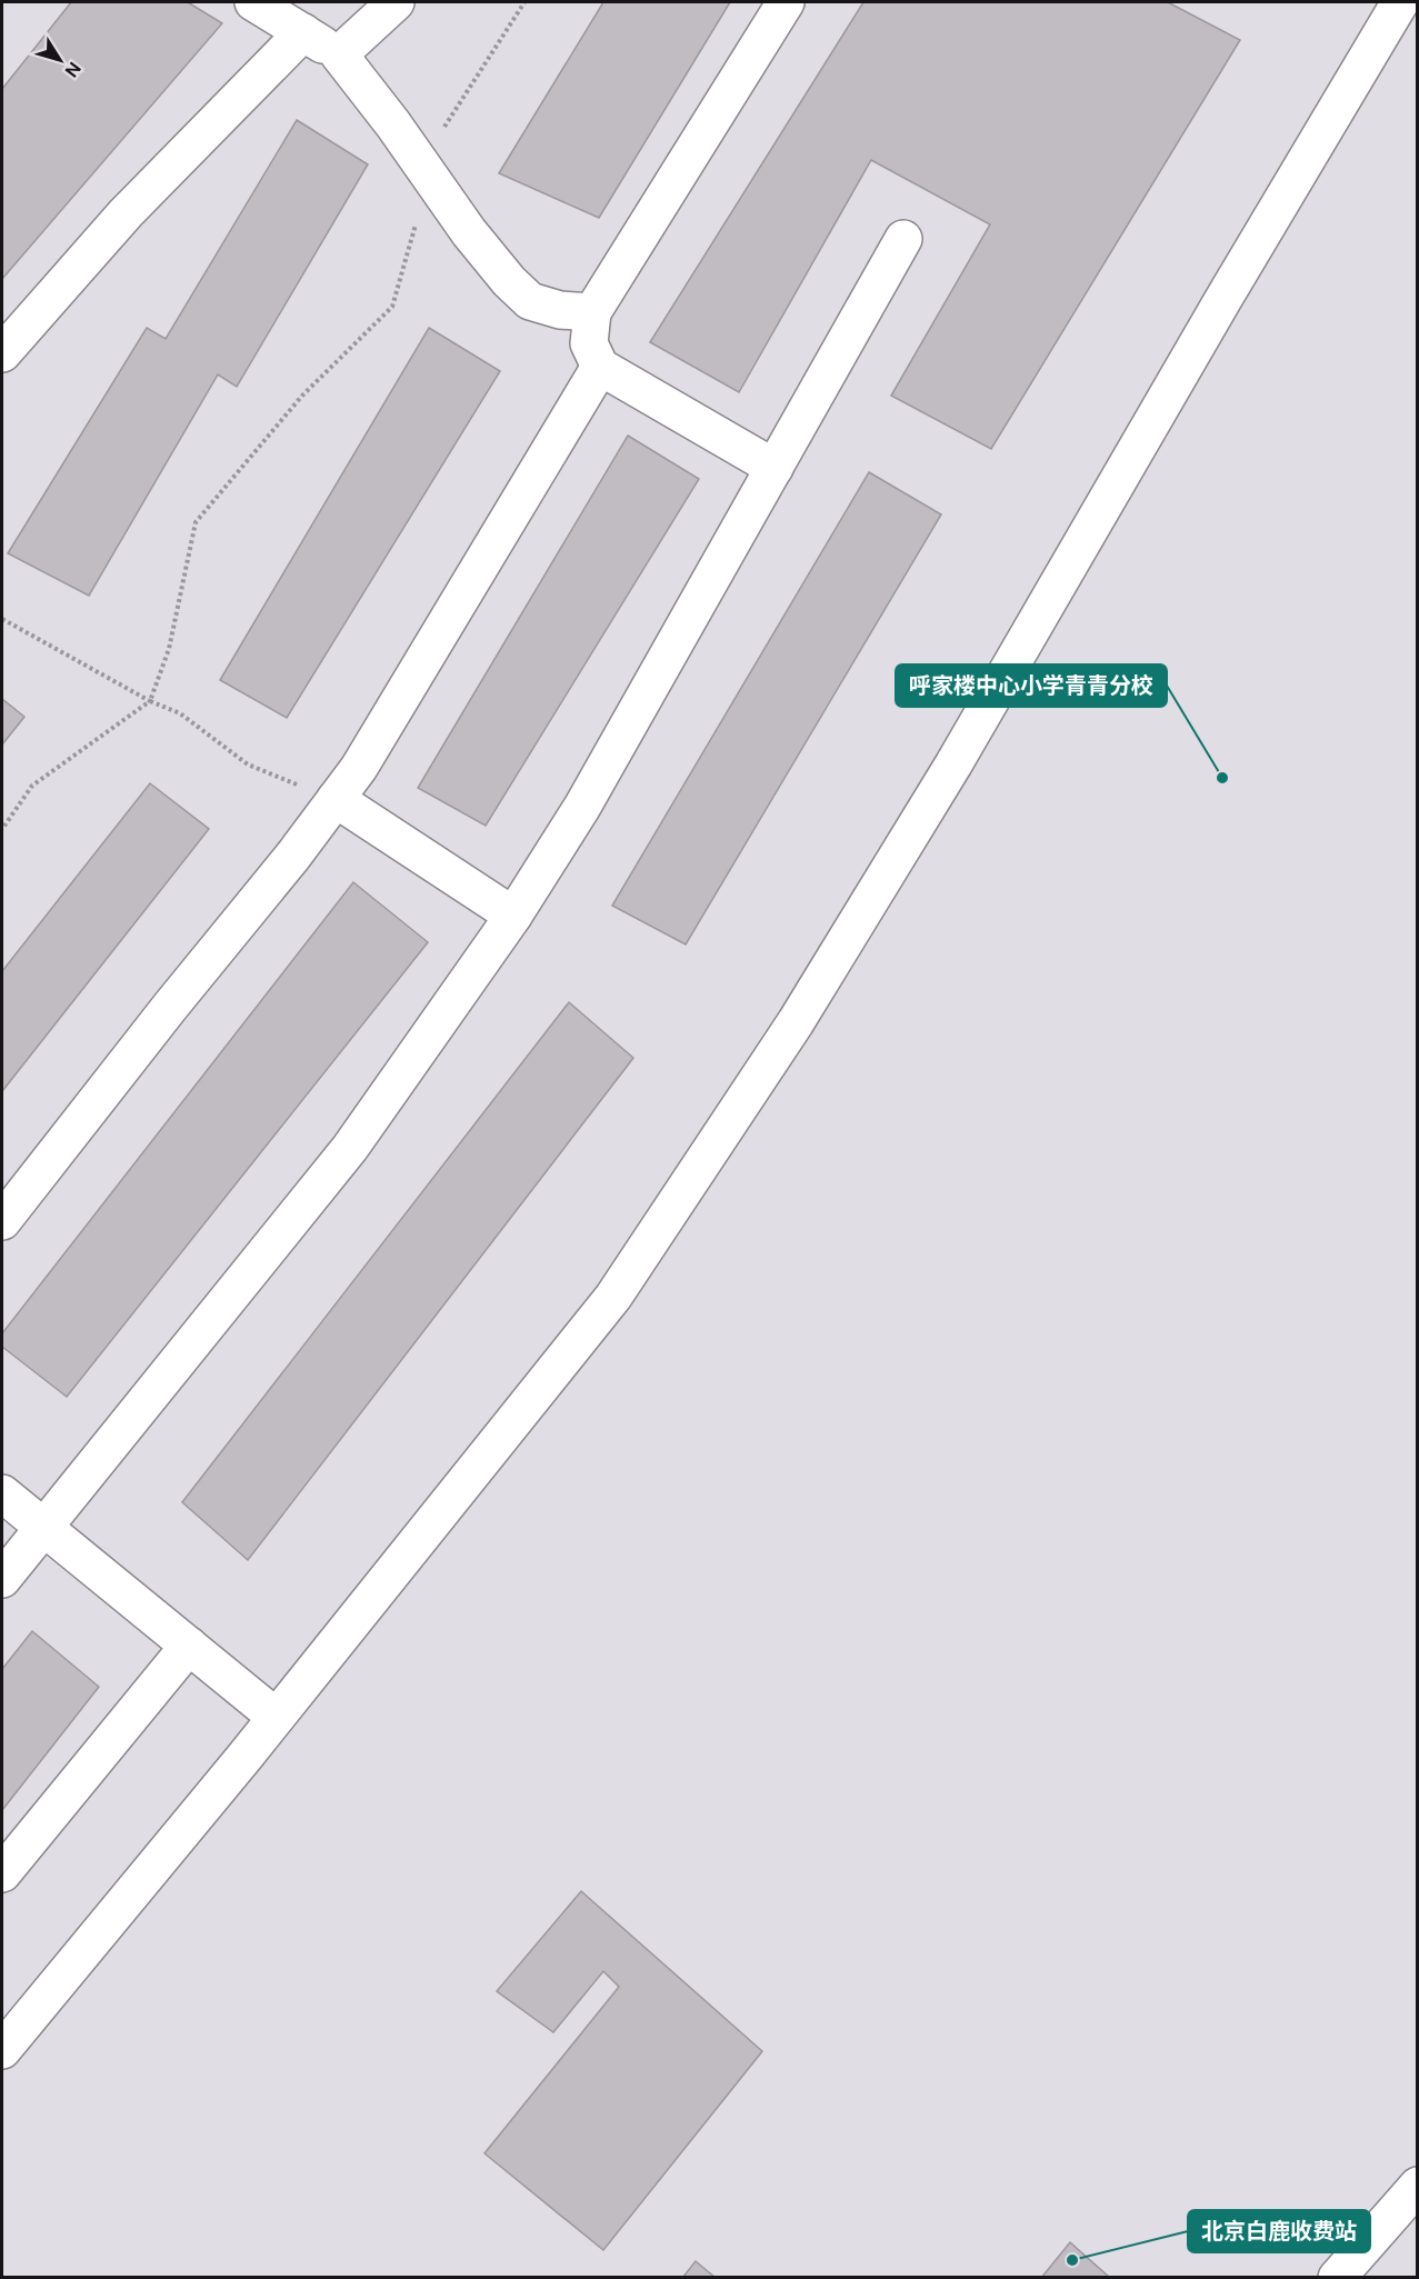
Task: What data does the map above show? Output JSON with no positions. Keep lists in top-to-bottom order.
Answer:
{
  "places": ["呼家楼中心小学青青分校", "北京白鹿收费站"],
  "north": "bottom right"
}
